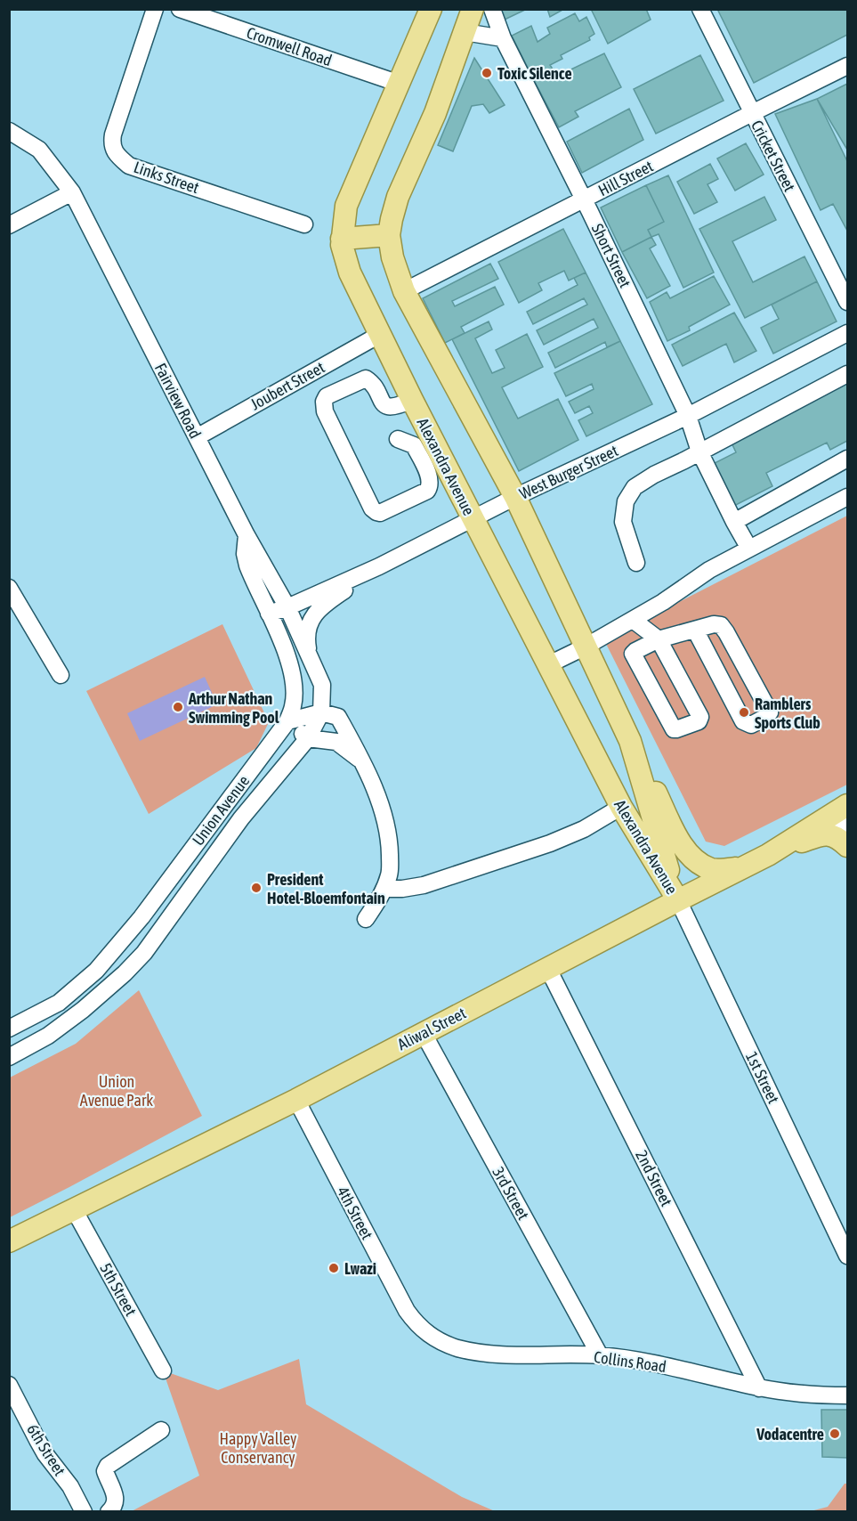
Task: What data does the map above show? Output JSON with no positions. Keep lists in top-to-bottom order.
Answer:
{
  "streets": {
    "main road": ["Alexandra Avenue", "Aliwal Street"],
    "street": [
      "Cromwell Road",
      "Cricket Street",
      "Links Street",
      "Hill Street",
      "Short Street",
      "Joubert Street",
      "Fairview Road",
      "West Burger Street",
      "Union Avenue",
      "1st Street",
      "2nd Street",
      "3rd Street",
      "4th Street",
      "5th Street",
      "Collins Road",
      "6th Street"
    ]
  },
  "crossings": [
    ["Cromwell Road", "Alexandra Avenue"],
    ["Cricket Street", "Hill Street"],
    ["Hill Street", "Short Street"],
    ["Hill Street", "Alexandra Avenue"],
    ["Short Street", "West Burger Street"],
    ["Joubert Street", "Fairview Road"],
    ["Joubert Street", "Alexandra Avenue"],
    ["Fairview Road", "West Burger Street"],
    ["Fairview Road", "Union Avenue"],
    ["Alexandra Avenue", "West Burger Street"],
    ["Alexandra Avenue", "Aliwal Street"],
    ["Alexandra Avenue", "1st Street"],
    ["West Burger Street", "Union Avenue"],
    ["Aliwal Street", "1st Street"],
    ["Aliwal Street", "2nd Street"],
    ["Aliwal Street", "3rd Street"],
    ["Aliwal Street", "4th Street"],
    ["Aliwal Street", "5th Street"],
    ["2nd Street", "Collins Road"],
    ["3rd Street", "Collins Road"],
    ["4th Street", "Collins Road"]
  ],
  "parks": ["Union Avenue Park", "Happy Valley Conservancy"],
  "places": [
    "Toxic Silence",
    "Arthur Nathan Swimming Pool",
    "Ramblers Sports Club",
    "President Hotel-Bloemfontain",
    "Lwazi",
    "Vodacentre"
  ]
}
